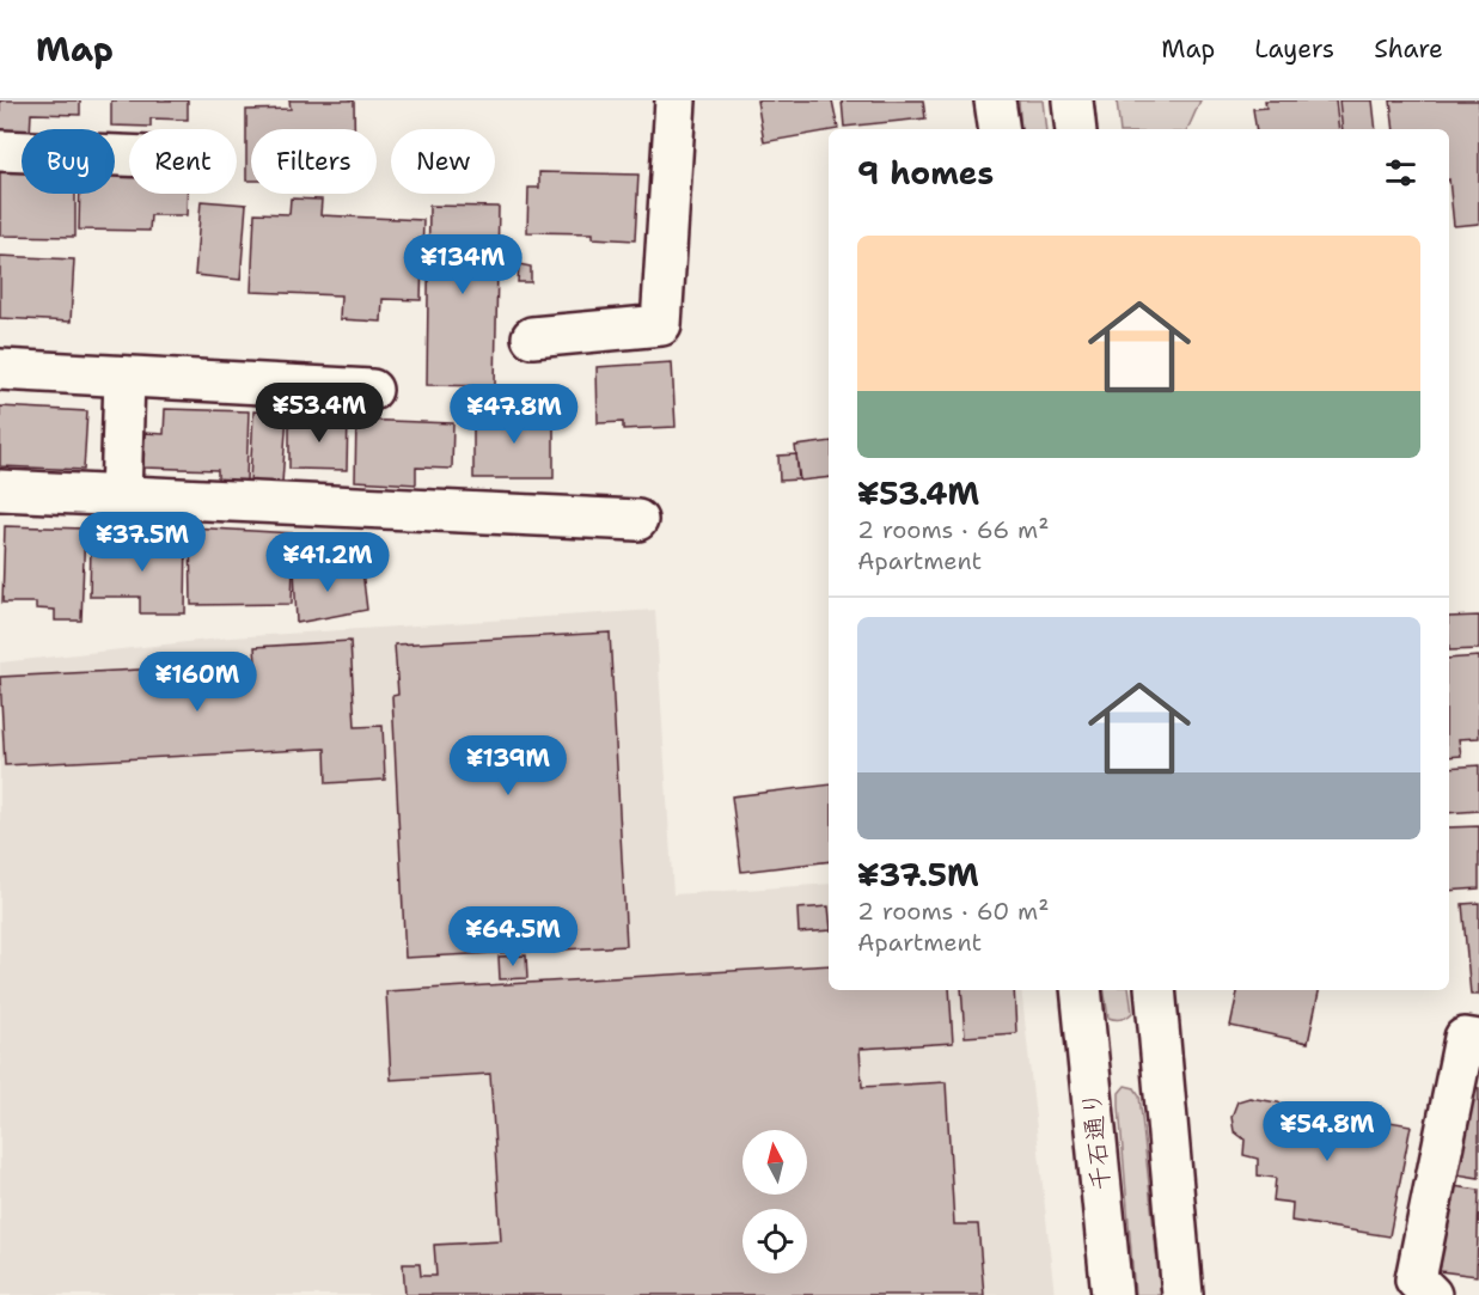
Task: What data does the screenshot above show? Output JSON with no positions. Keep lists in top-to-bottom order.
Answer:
{
  "streets": {
    "street": ["千石通り"]
  },
  "north": "top",
  "page": {
    "header": "Map",
    "nav": ["Map", "Layers", "Share"],
    "chip": [
      "Buy",
      "Rent",
      "Filters",
      "New"
    ],
    "heading": "9 homes",
    "list": [
      {
        "name": "¥53.4M",
        "note": "2 rooms · 66 m² · Apartment"
      },
      {
        "name": "¥37.5M",
        "note": "2 rooms · 60 m² · Apartment"
      }
    ],
    "price": [
      "¥134M",
      "¥53.4M",
      "¥47.8M",
      "¥37.5M",
      "¥41.2M",
      "¥160M",
      "¥139M",
      "¥64.5M",
      "¥54.8M"
    ]
  }
}
